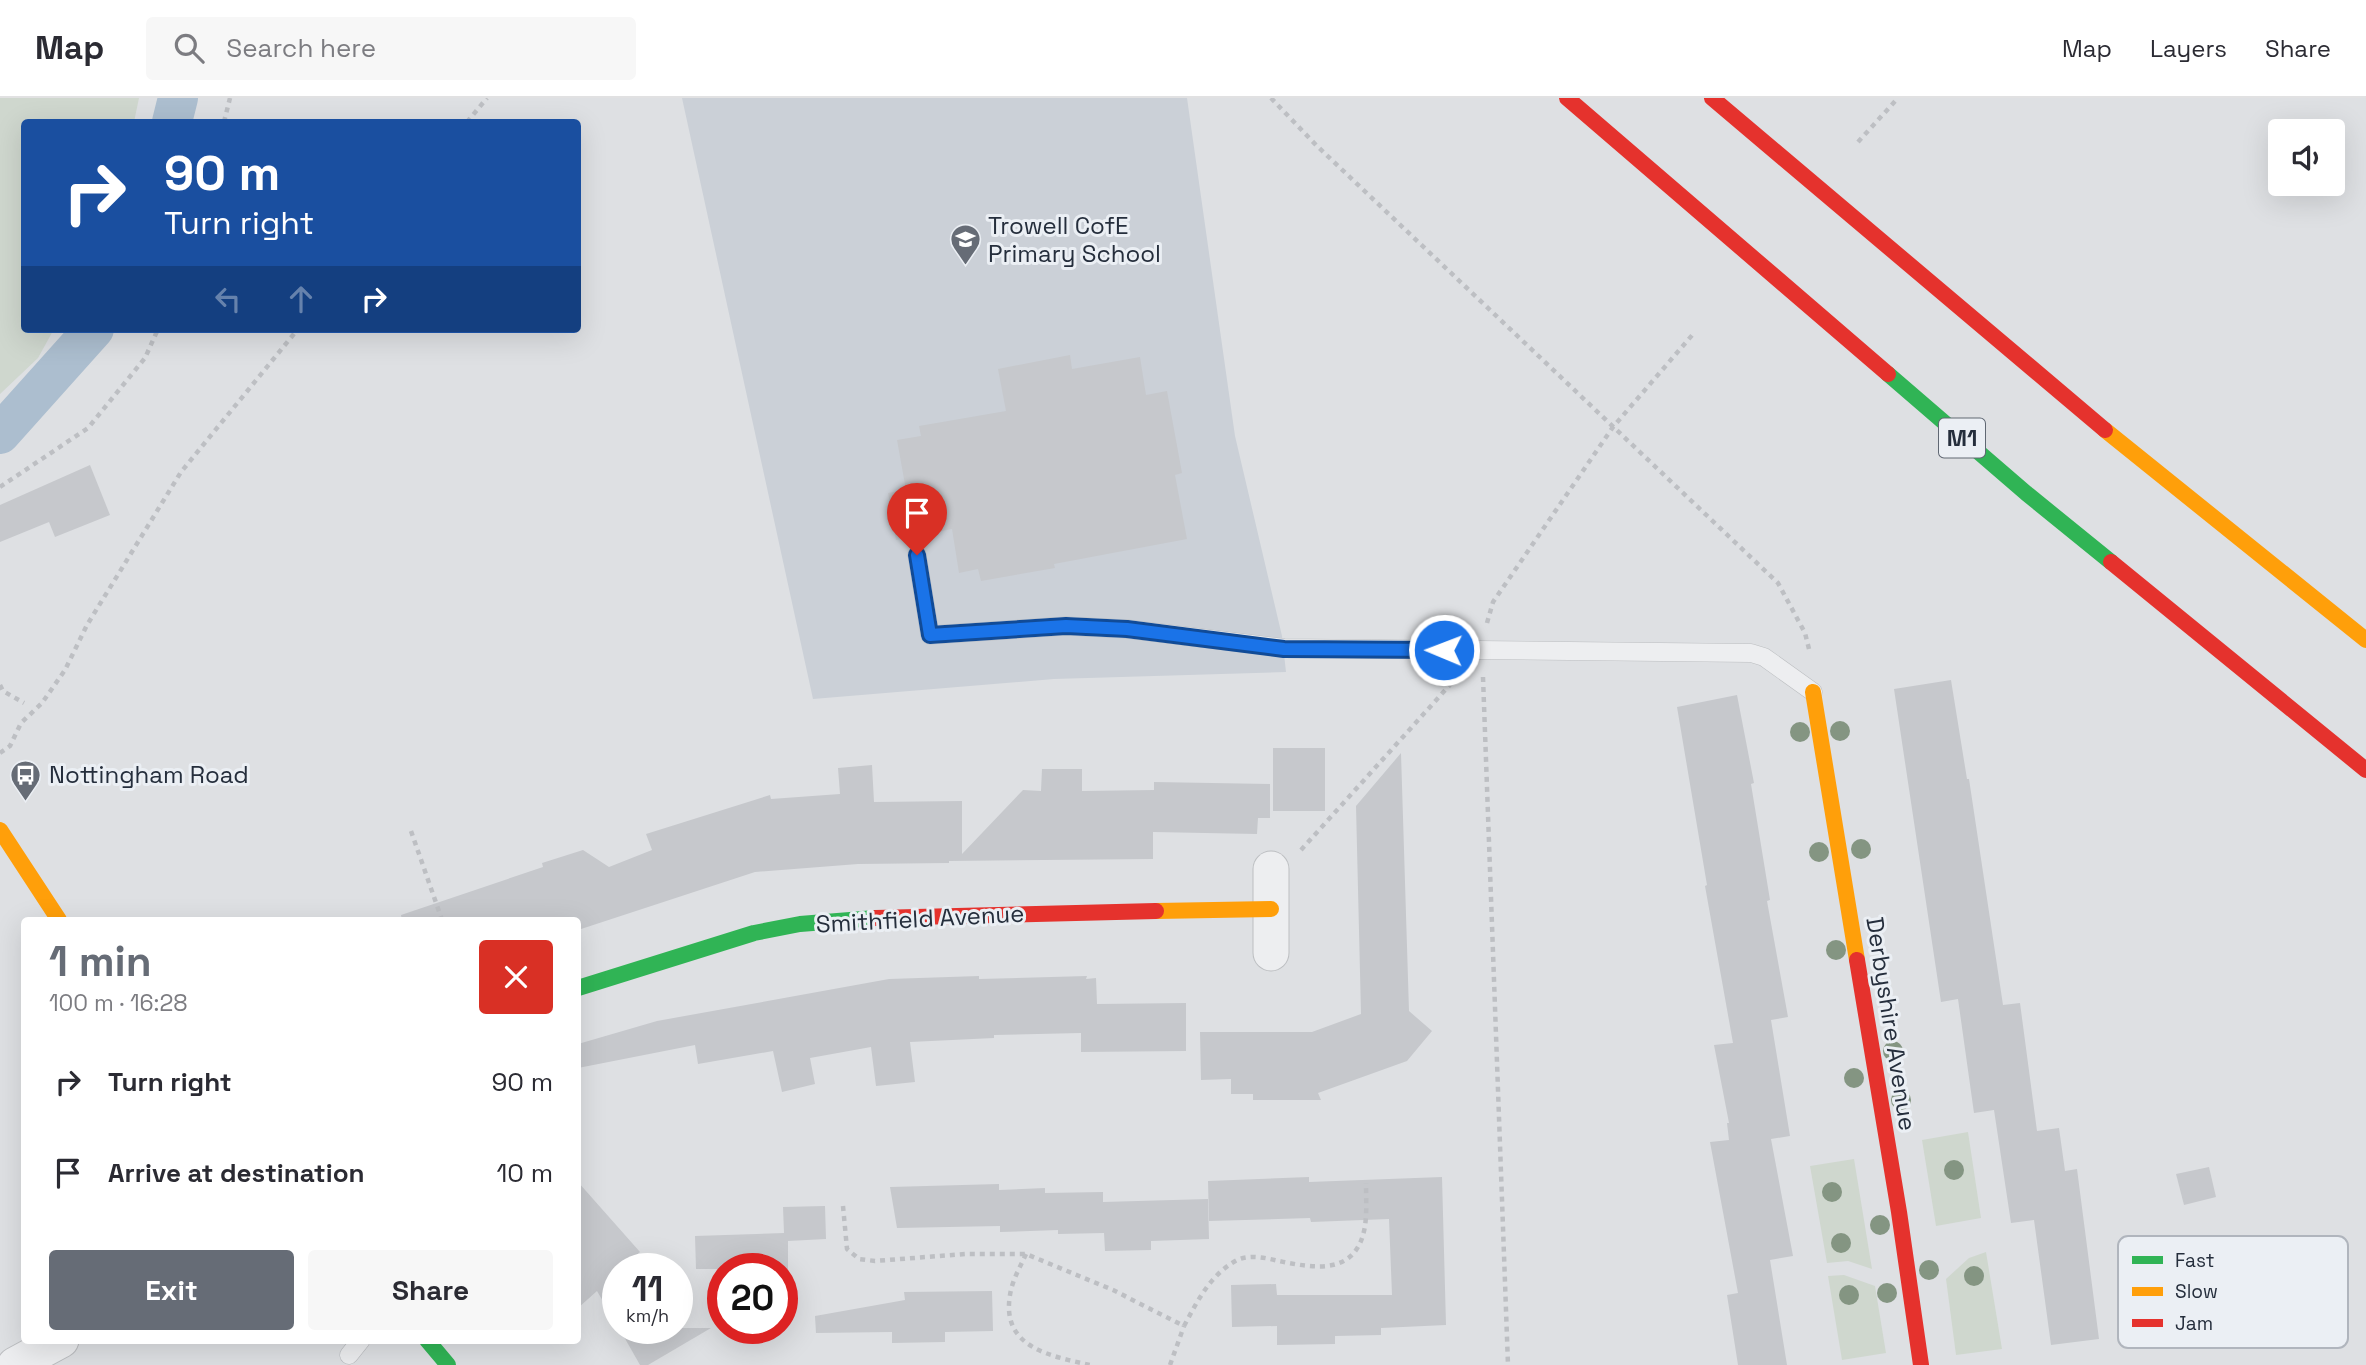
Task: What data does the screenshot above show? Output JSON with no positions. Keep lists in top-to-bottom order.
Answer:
{
  "streets": {
    "main road": ["M1", "Smithfield Avenue", "Derbyshire Avenue"]
  },
  "places": {
    "school or university": ["Trowell CofE Primary School"],
    "bus stop": ["Nottingham Road"]
  },
  "legend": ["Fast", "Slow", "Jam"],
  "page": {
    "header": "Map",
    "search": "Search here",
    "nav": ["Map", "Layers", "Share"],
    "turn": ["90 m", "Turn right"],
    "heading": ["1 min", "100 m · 16:28"],
    "list": [
      {
        "name": "Turn right",
        "value": "90 m"
      },
      {
        "name": "Arrive at destination",
        "value": "10 m"
      }
    ],
    "buttons": ["Exit", "Share"],
    "speed": "11 km/h",
    "limit": "20"
  }
}
